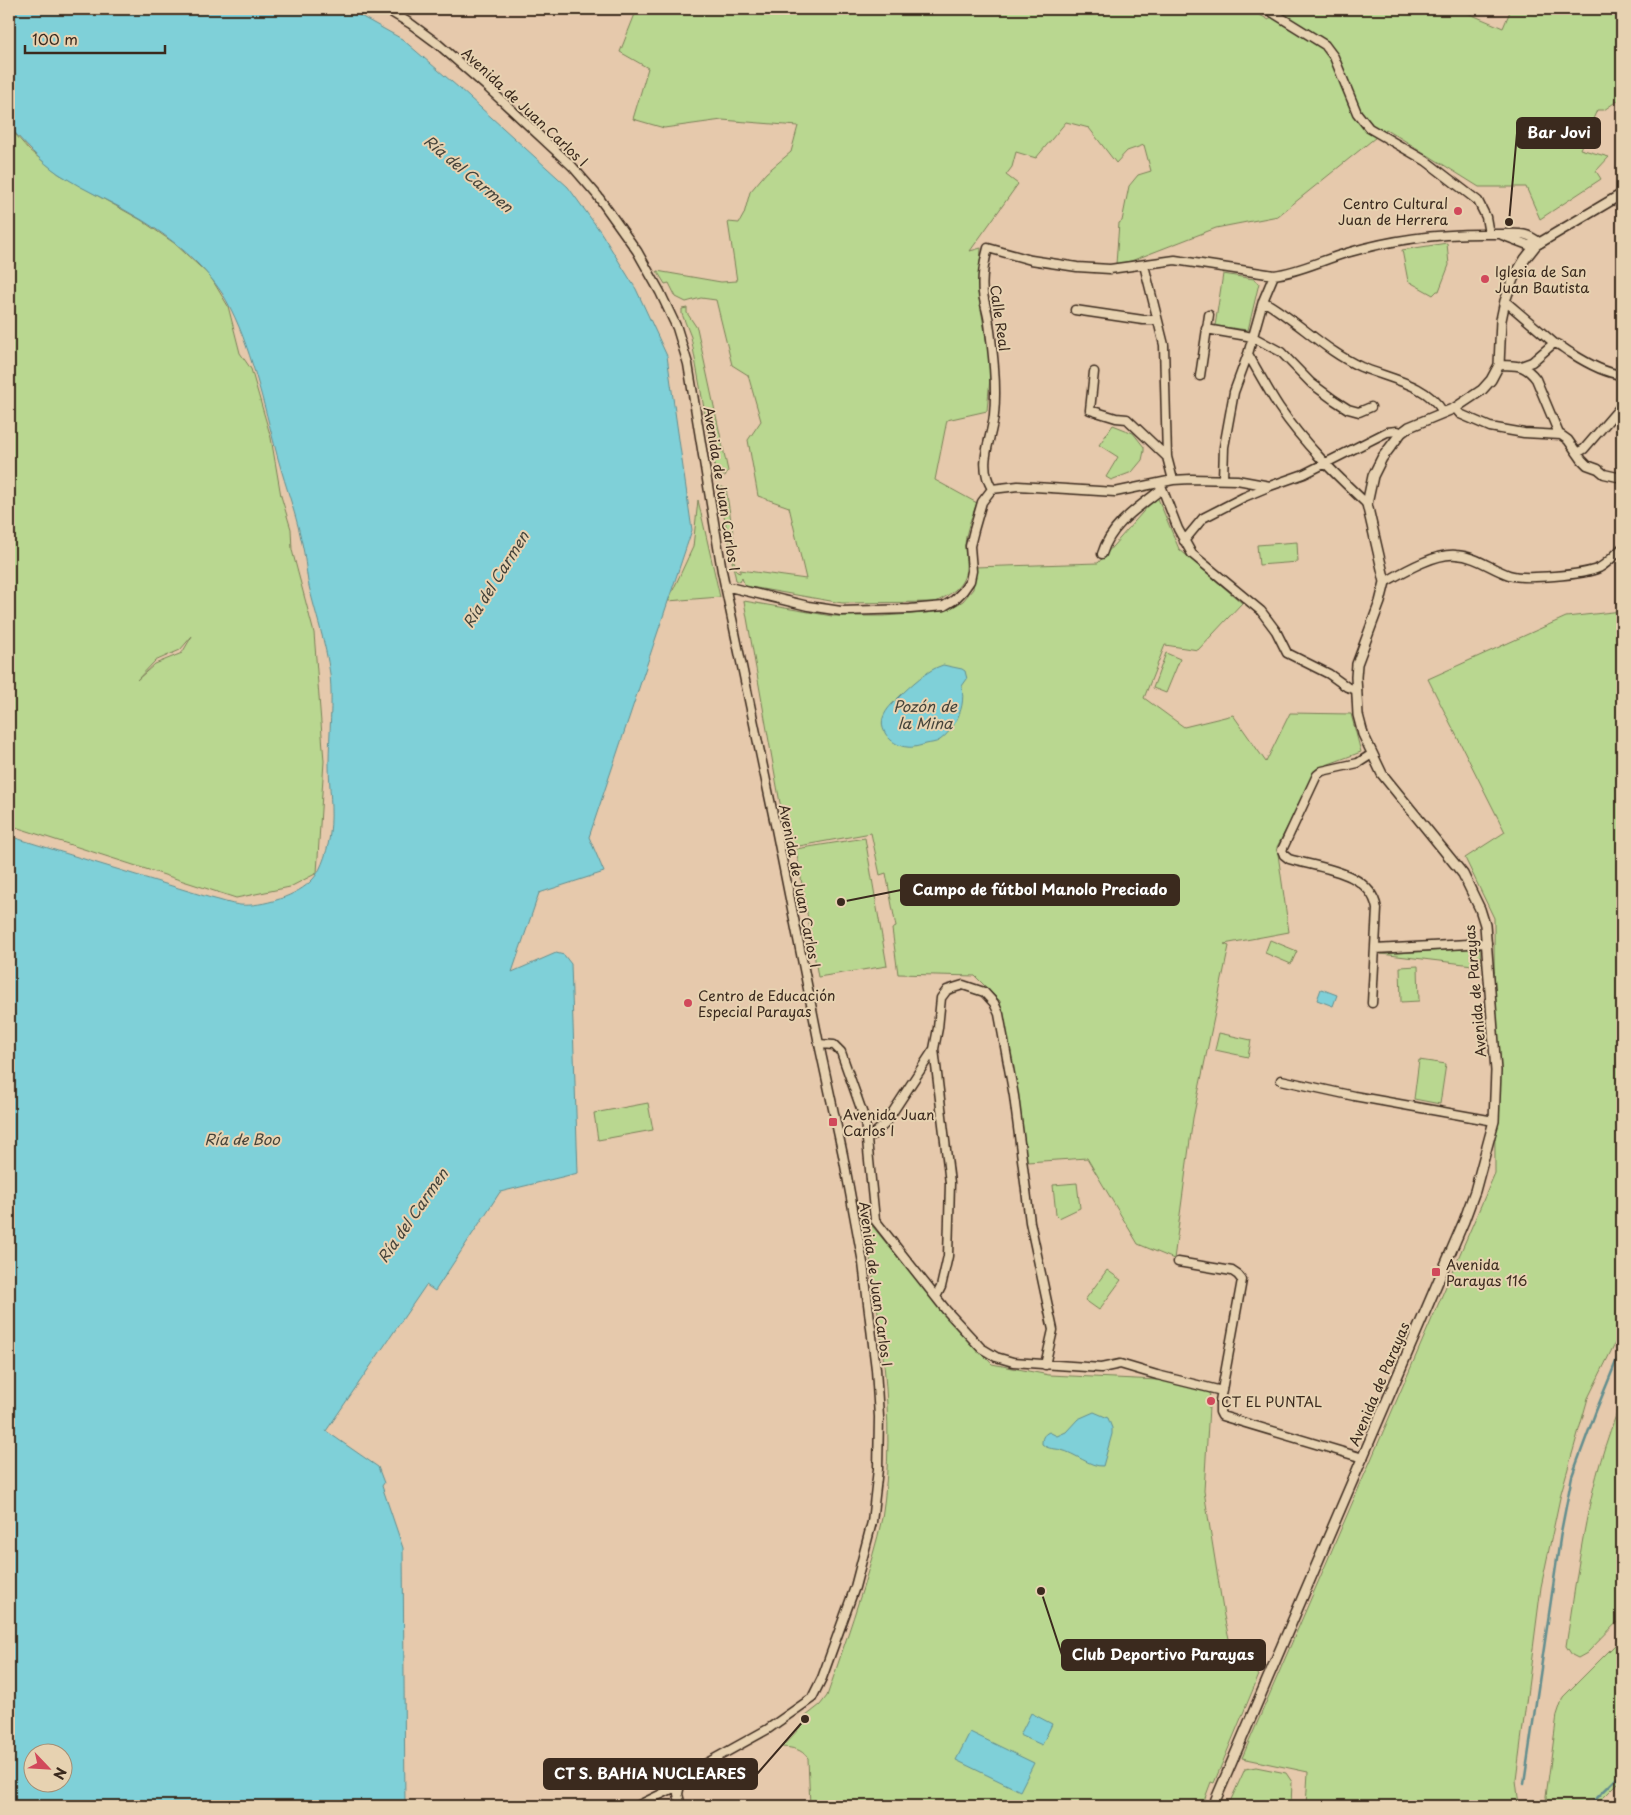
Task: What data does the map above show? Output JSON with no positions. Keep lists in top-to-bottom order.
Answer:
{
  "streets": {
    "street": ["Avenida de Juan Carlos I", "Calle Real", "Avenida de Parayas"]
  },
  "water": ["Ría del Carmen", "Pozón de la Mina", "Ría de Boo"],
  "places": {
    "other": [
      "Centro Cultural Juan de Herrera",
      "Bar Jovi",
      "Iglesia de San Juan Bautista",
      "Campo de fútbol Manolo Preciado",
      "Centro de Educación Especial Parayas",
      "CT EL PUNTAL",
      "Club Deportivo Parayas",
      "CT S. BAHIA NUCLEARES"
    ],
    "transit": ["Avenida Juan Carlos I", "Avenida Parayas 116"]
  },
  "scale_bar": "100 m",
  "north": "bottom right"
}
